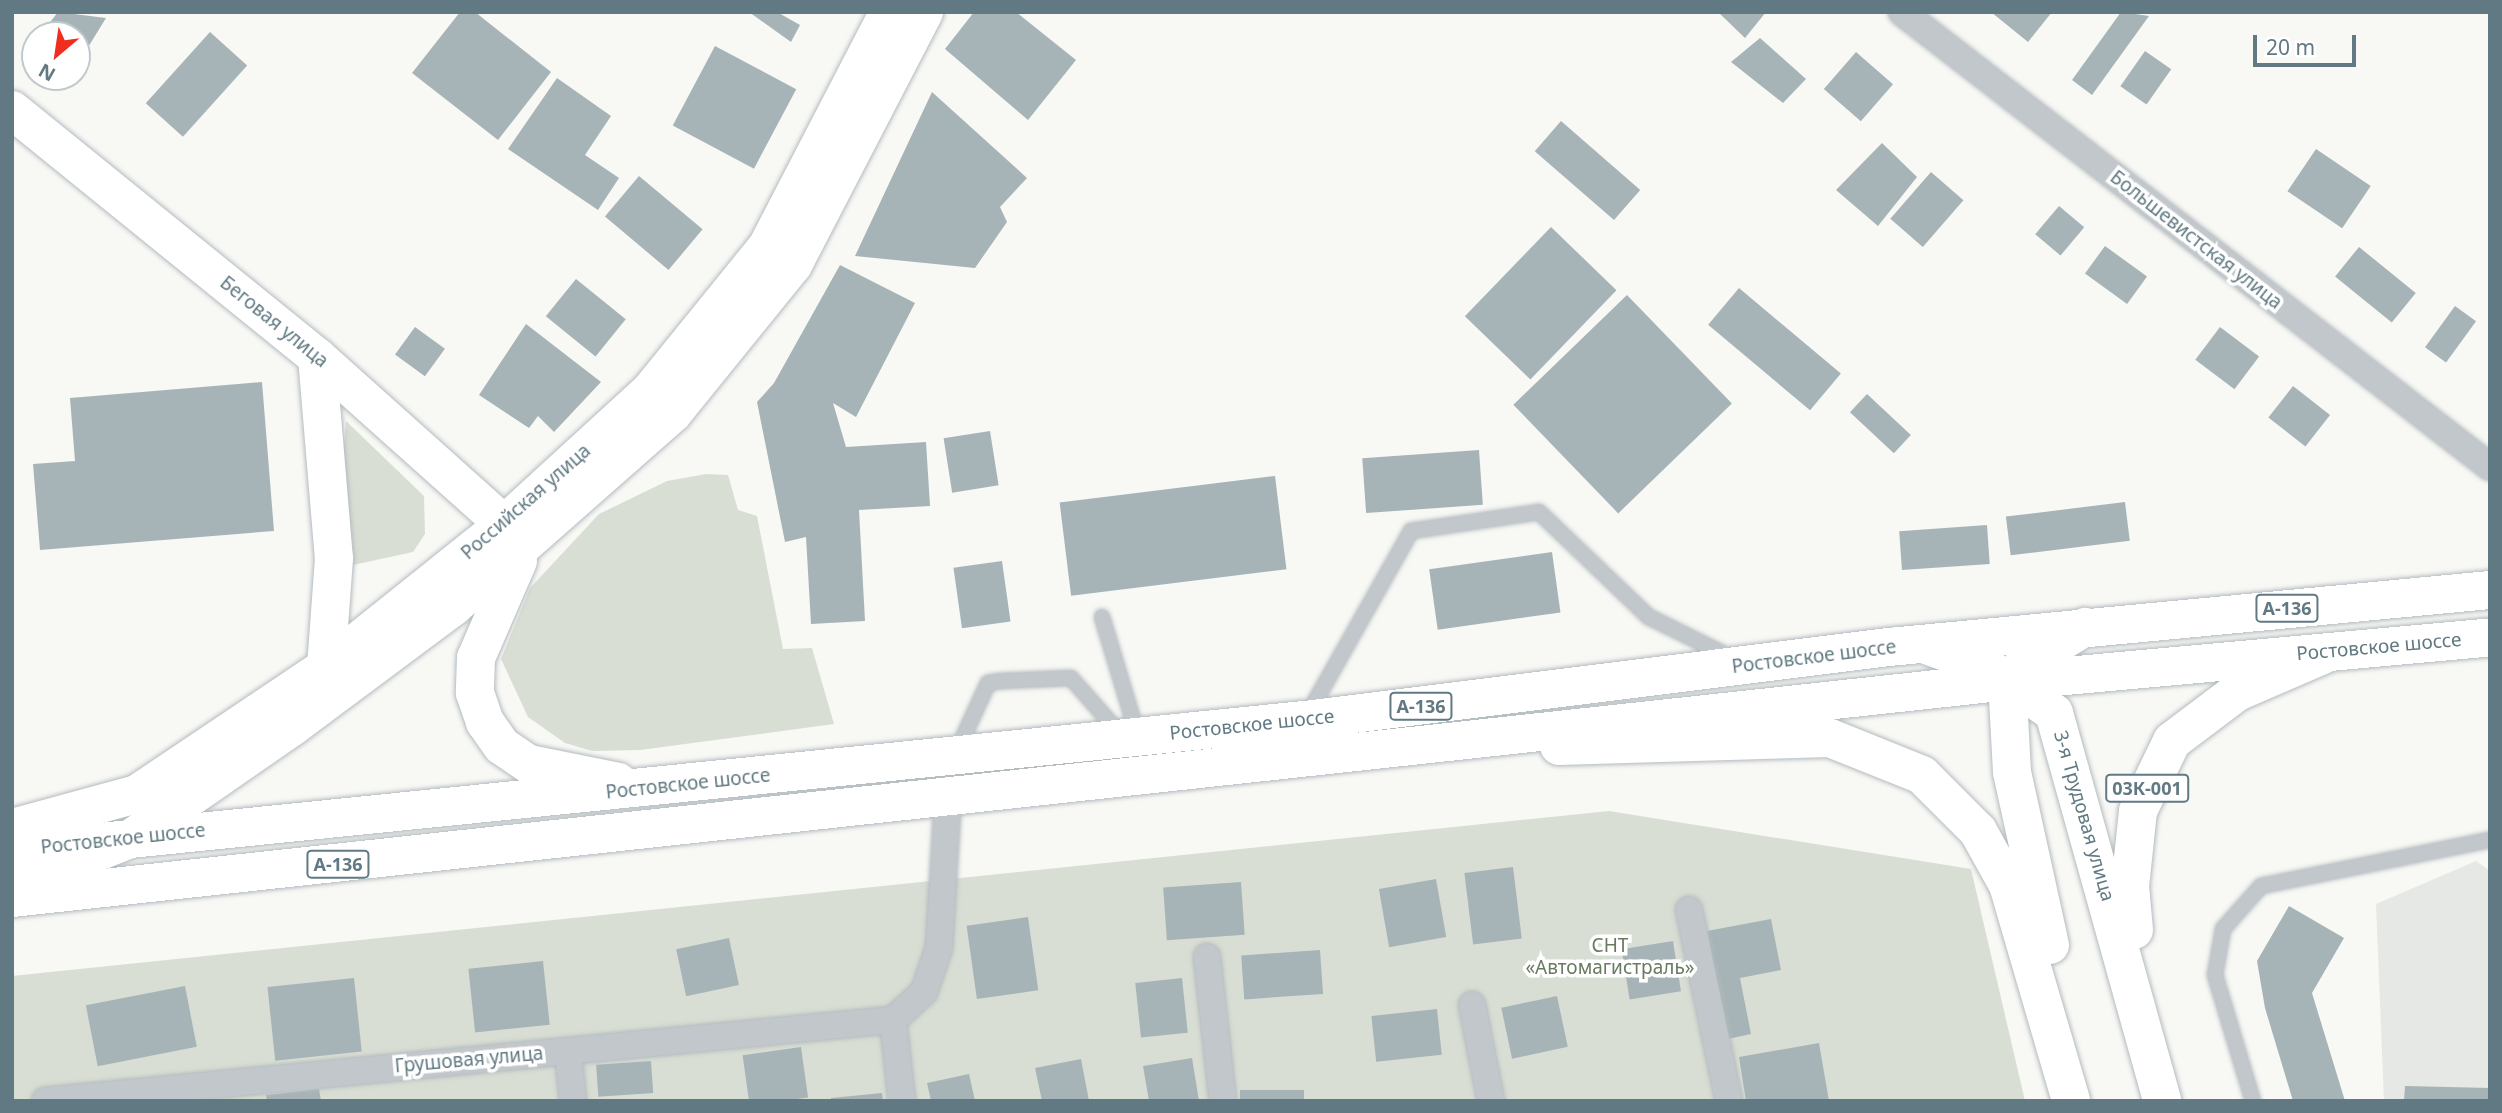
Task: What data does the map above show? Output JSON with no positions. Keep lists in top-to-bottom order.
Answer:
{
  "streets": {
    "main road": [
      "Беговая улица",
      "Российская улица",
      "А-136",
      "Ростовское шоссе",
      "03К-001",
      "3-я Трудовая улица"
    ],
    "street": ["Большевистская улица", "Грушовая улица"]
  },
  "crossings": [
    ["Беговая улица", "Российская улица"],
    ["Беговая улица", "А-136"],
    ["Российская улица", "А-136"],
    ["Российская улица", "Ростовское шоссе"],
    ["А-136", "Ростовское шоссе"],
    ["А-136", "3-я Трудовая улица"],
    ["Ростовское шоссе", "03К-001"],
    ["Ростовское шоссе", "3-я Трудовая улица"],
    ["03К-001", "3-я Трудовая улица"]
  ],
  "parks": ["СНТ «Автомагистраль»"],
  "scale_bar": "20 m",
  "north": "bottom left"
}
